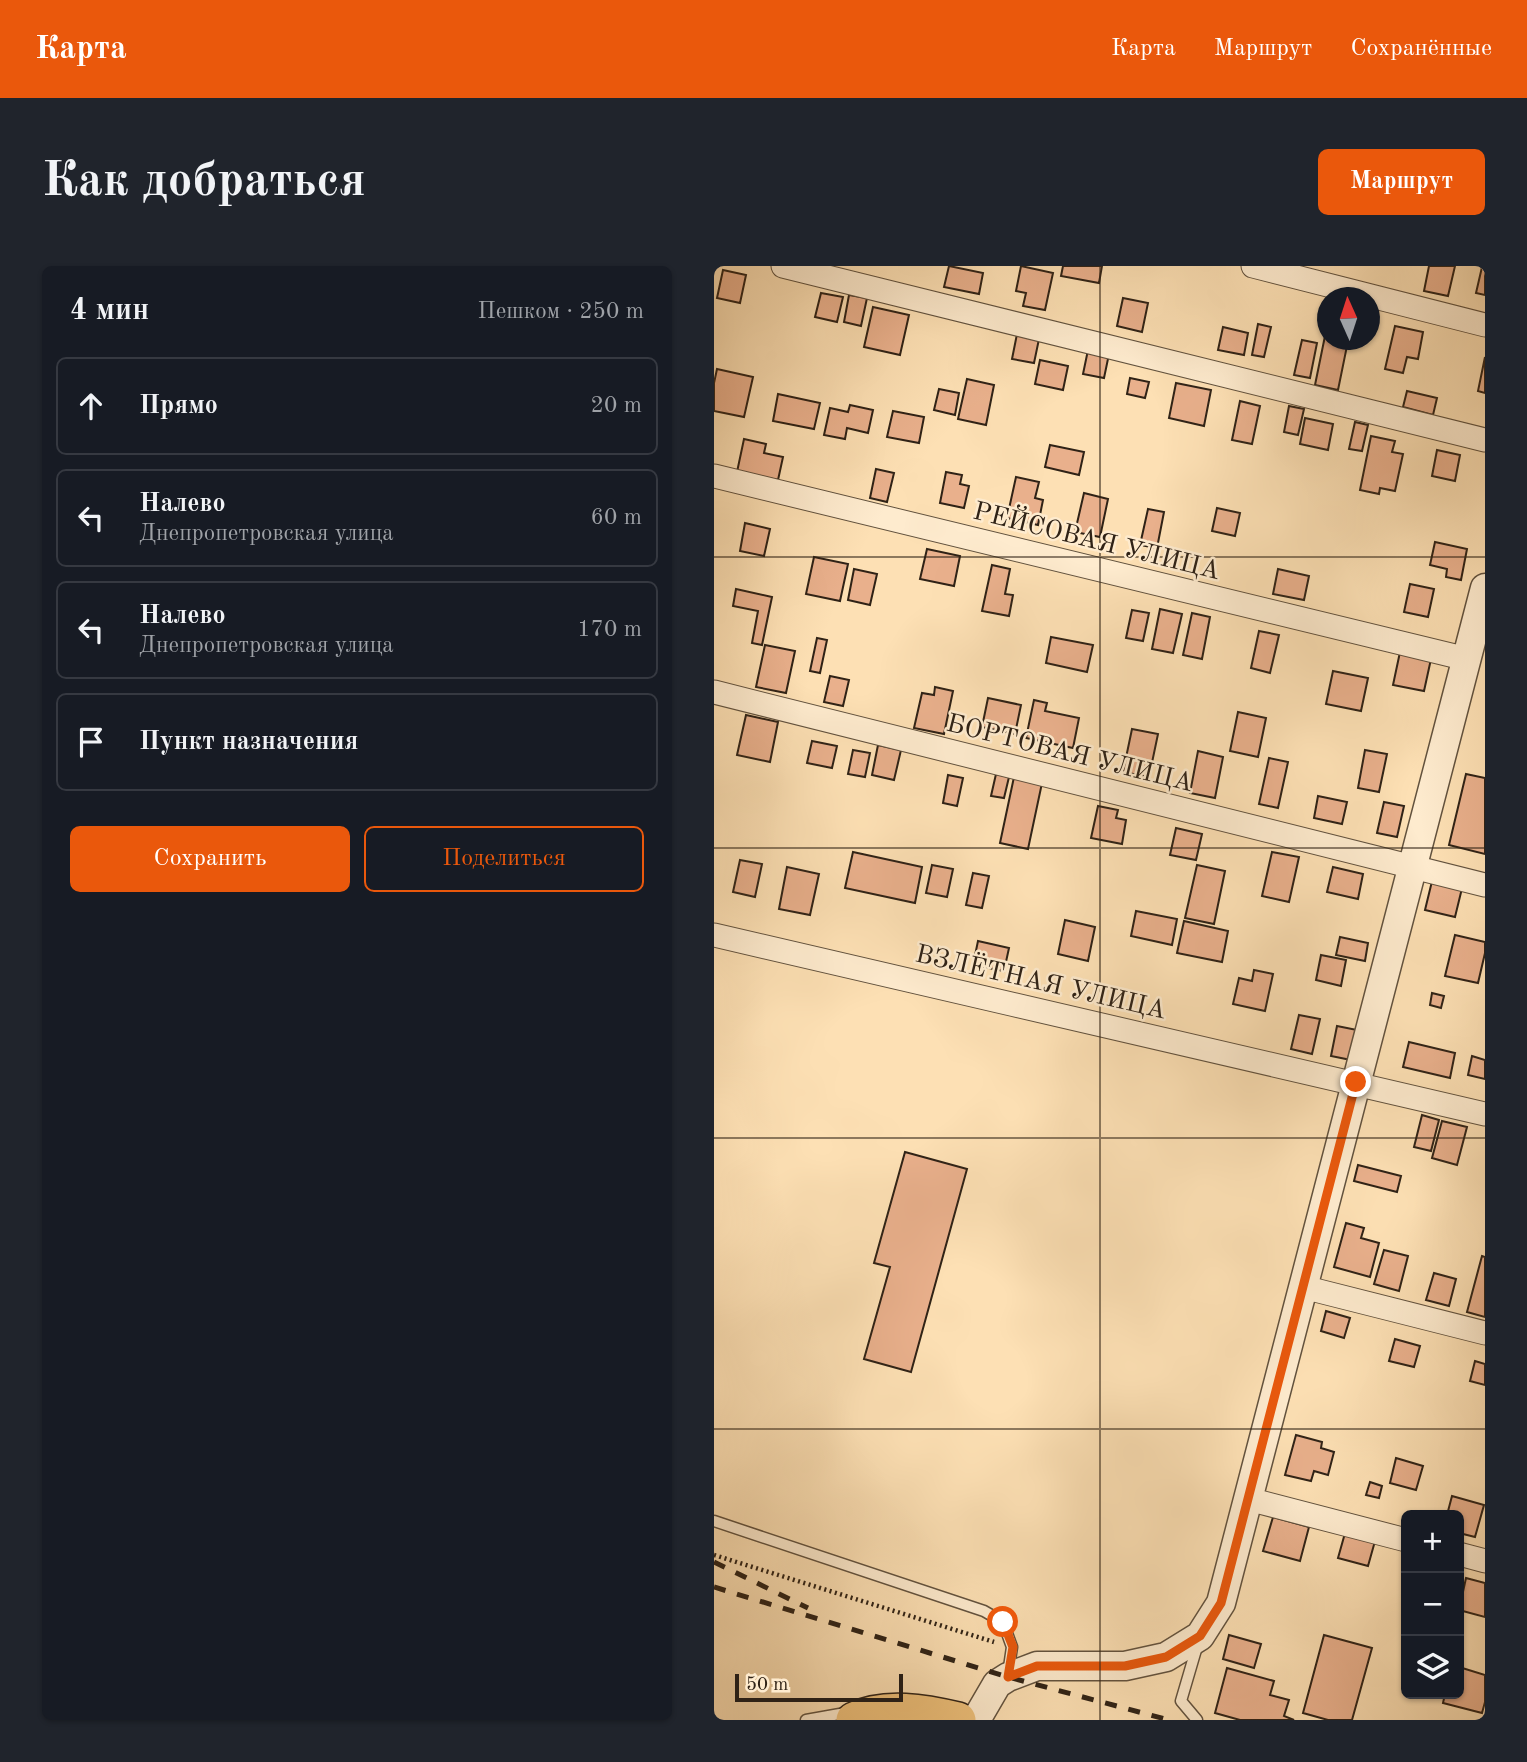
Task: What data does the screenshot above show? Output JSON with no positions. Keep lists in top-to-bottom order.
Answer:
{
  "streets": {
    "street": ["РЕЙСОВАЯ УЛИЦА", "БОРТОВАЯ УЛИЦА", "ВЗЛЁТНАЯ УЛИЦА"]
  },
  "scale_bar": "50 m",
  "north": "top",
  "page": {
    "header": "Карта",
    "nav": ["Карта", "Маршрут", "Сохранённые"],
    "buttons": [
      "Маршрут",
      ["Сохранить", "Поделиться"]
    ],
    "title": "Как добраться",
    "heading": ["4 мин", "Пешком · 250 m"],
    "list": [
      ["Прямо", "20 m"],
      ["Налево", "Днепропетровская улица", "60 m"],
      ["Налево", "Днепропетровская улица", "170 m"],
      "Пункт назначения"
    ],
    "map_buttons": ["+", "−"],
    "scale": "50 m"
  }
}
